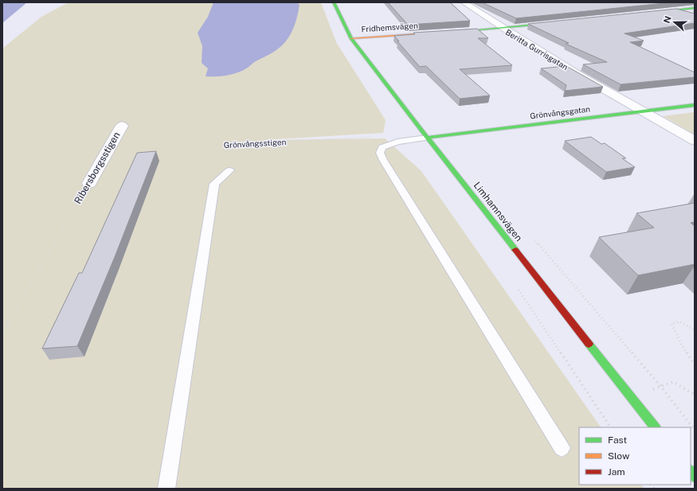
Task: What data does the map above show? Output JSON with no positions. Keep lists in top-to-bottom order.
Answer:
{
  "streets": {
    "main road": ["Fridhemsvägen", "Grönvångsgatan", "Limhamnsvägen"],
    "street": ["Beritta Gurrisgatan", "Ribersborgsstigen"],
    "path": ["Grönvångsstigen"]
  },
  "crossings": [
    ["Fridhemsvägen", "Beritta Gurrisgatan"],
    ["Fridhemsvägen", "Limhamnsvägen"],
    ["Beritta Gurrisgatan", "Grönvångsgatan"],
    ["Grönvångsgatan", "Limhamnsvägen"]
  ],
  "legend": ["Fast", "Slow", "Jam"],
  "north": "left"
}
